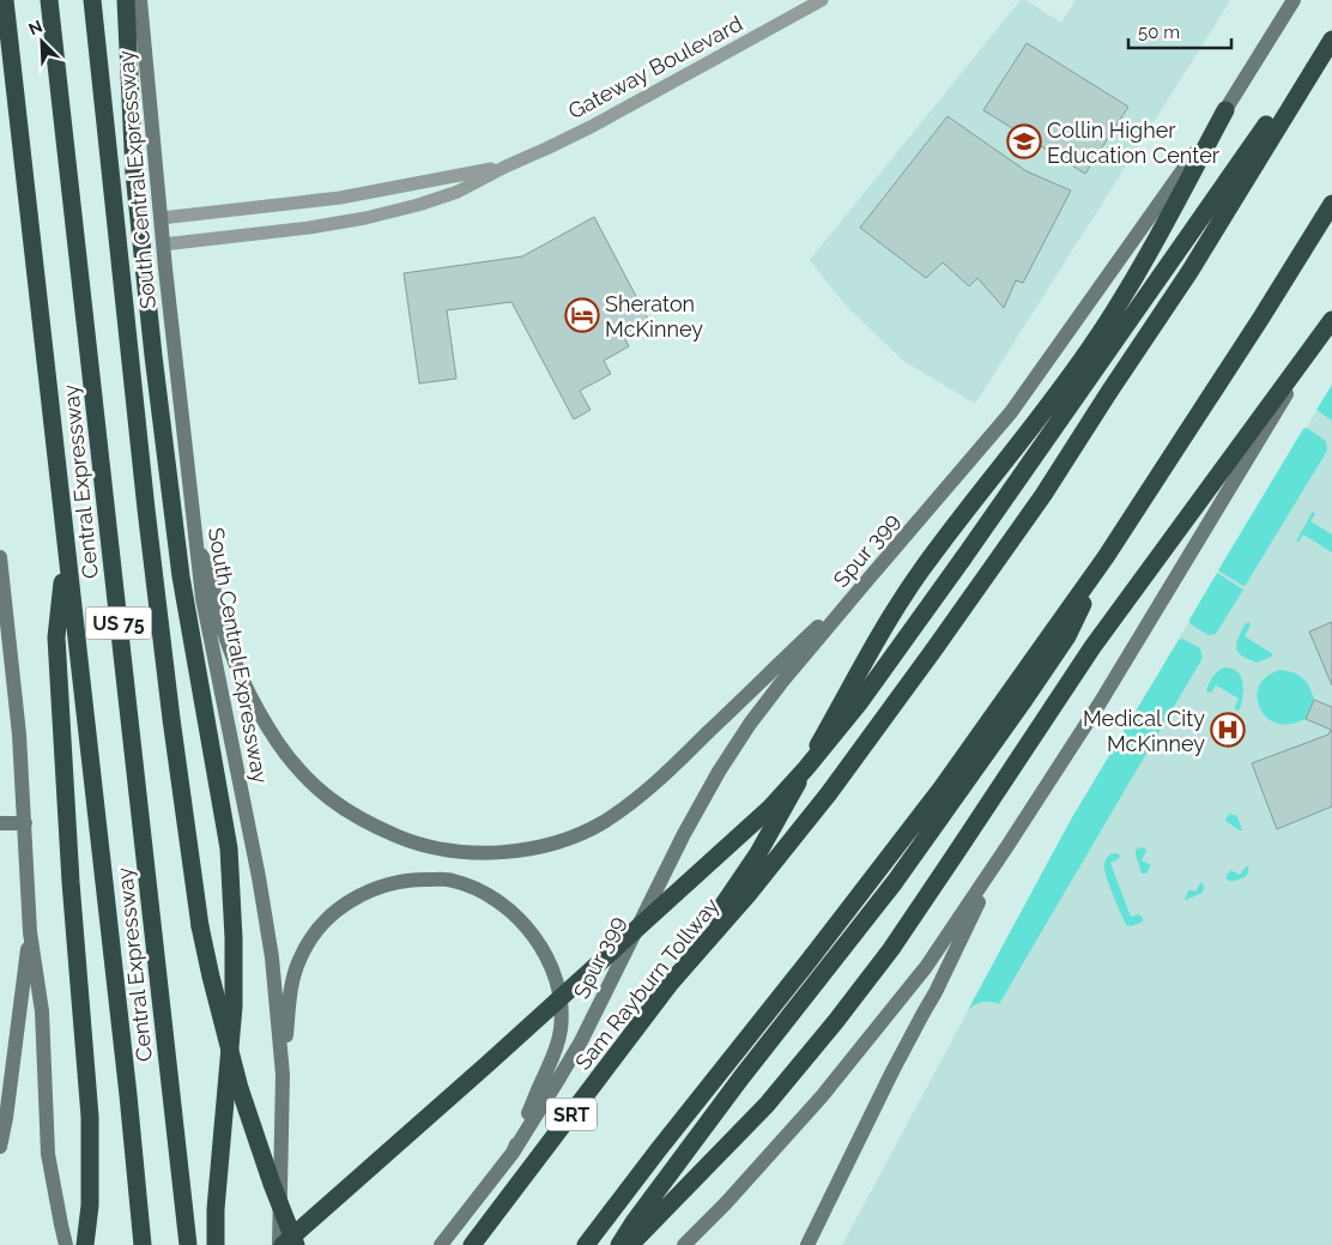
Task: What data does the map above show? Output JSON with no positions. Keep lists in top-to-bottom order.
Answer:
{
  "streets": {
    "highway": [
      "Central Expressway",
      "US 75",
      "Sam Rayburn Tollway",
      "SRT"
    ],
    "main road": ["South Central Expressway", "Spur 399"],
    "street": ["Gateway Boulevard"]
  },
  "crossings": [
    ["Gateway Boulevard", "South Central Expressway"]
  ],
  "places": {
    "school or university": ["Collin Higher Education Center"],
    "hotel": ["Sheraton McKinney"],
    "hospital": ["Medical City McKinney"]
  },
  "scale_bar": "50 m",
  "north": "top left"
}
